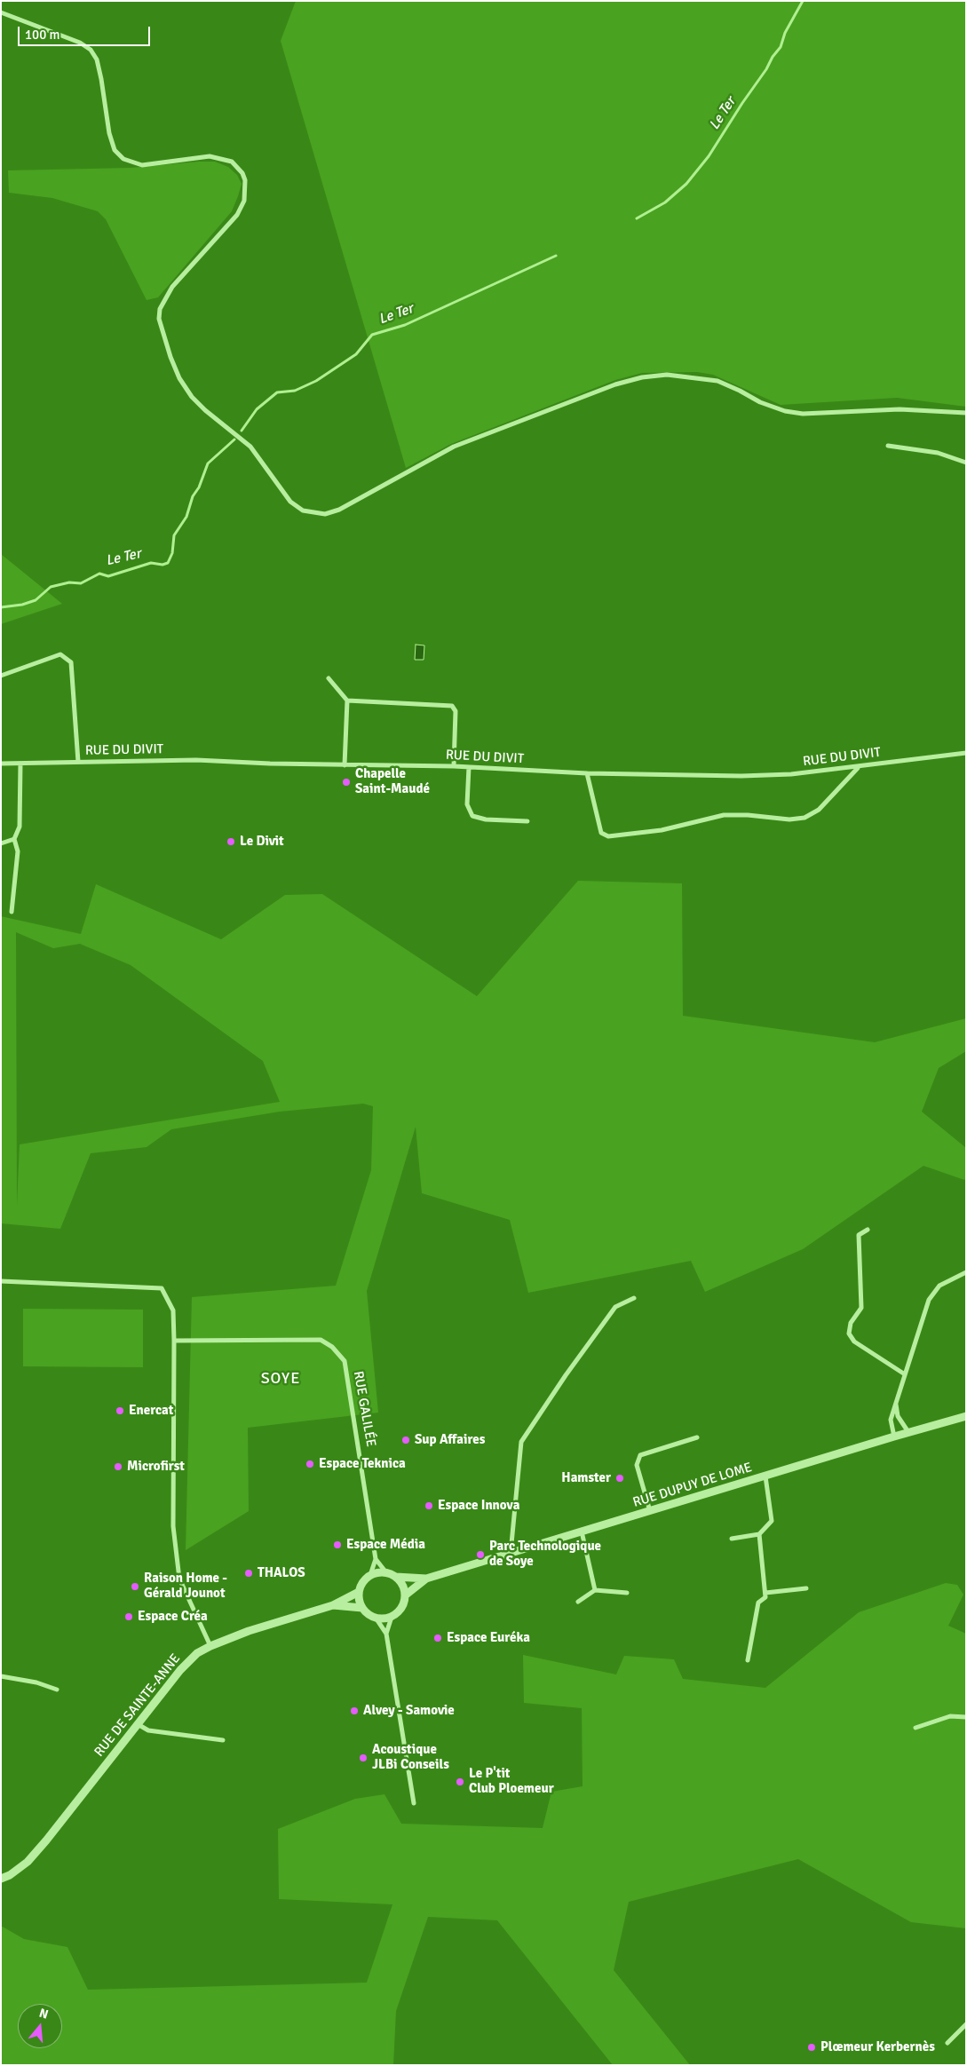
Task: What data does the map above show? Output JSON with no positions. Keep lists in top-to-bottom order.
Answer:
{
  "streets": {
    "street": [
      "RUE DU DIVIT",
      "RUE GALILÉE",
      "RUE DUPUY DE LOME",
      "RUE DE SAINTE-ANNE"
    ]
  },
  "crossings": [
    ["RUE GALILÉE", "RUE DUPUY DE LOME"],
    ["RUE GALILÉE", "RUE DE SAINTE-ANNE"],
    ["RUE DUPUY DE LOME", "RUE DE SAINTE-ANNE"]
  ],
  "districts": ["SOYE"],
  "water": ["Le Ter"],
  "places": [
    "Chapelle Saint-Maudé",
    "Le Divit",
    "Enercat",
    "Sup Affaires",
    "Espace Teknica",
    "Microfirst",
    "Hamster",
    "Espace Innova",
    "Espace Média",
    "Parc Technologique de Soye",
    "THALOS",
    "Raison Home - Gérald Jounot",
    "Espace Créa",
    "Espace Euréka",
    "Alvey - Samovie",
    "Acoustique JLBi Conseils",
    "Le P'tit Club Ploemeur",
    "Plœmeur Kerbernès"
  ],
  "scale_bar": "100 m",
  "north": "top"
}
